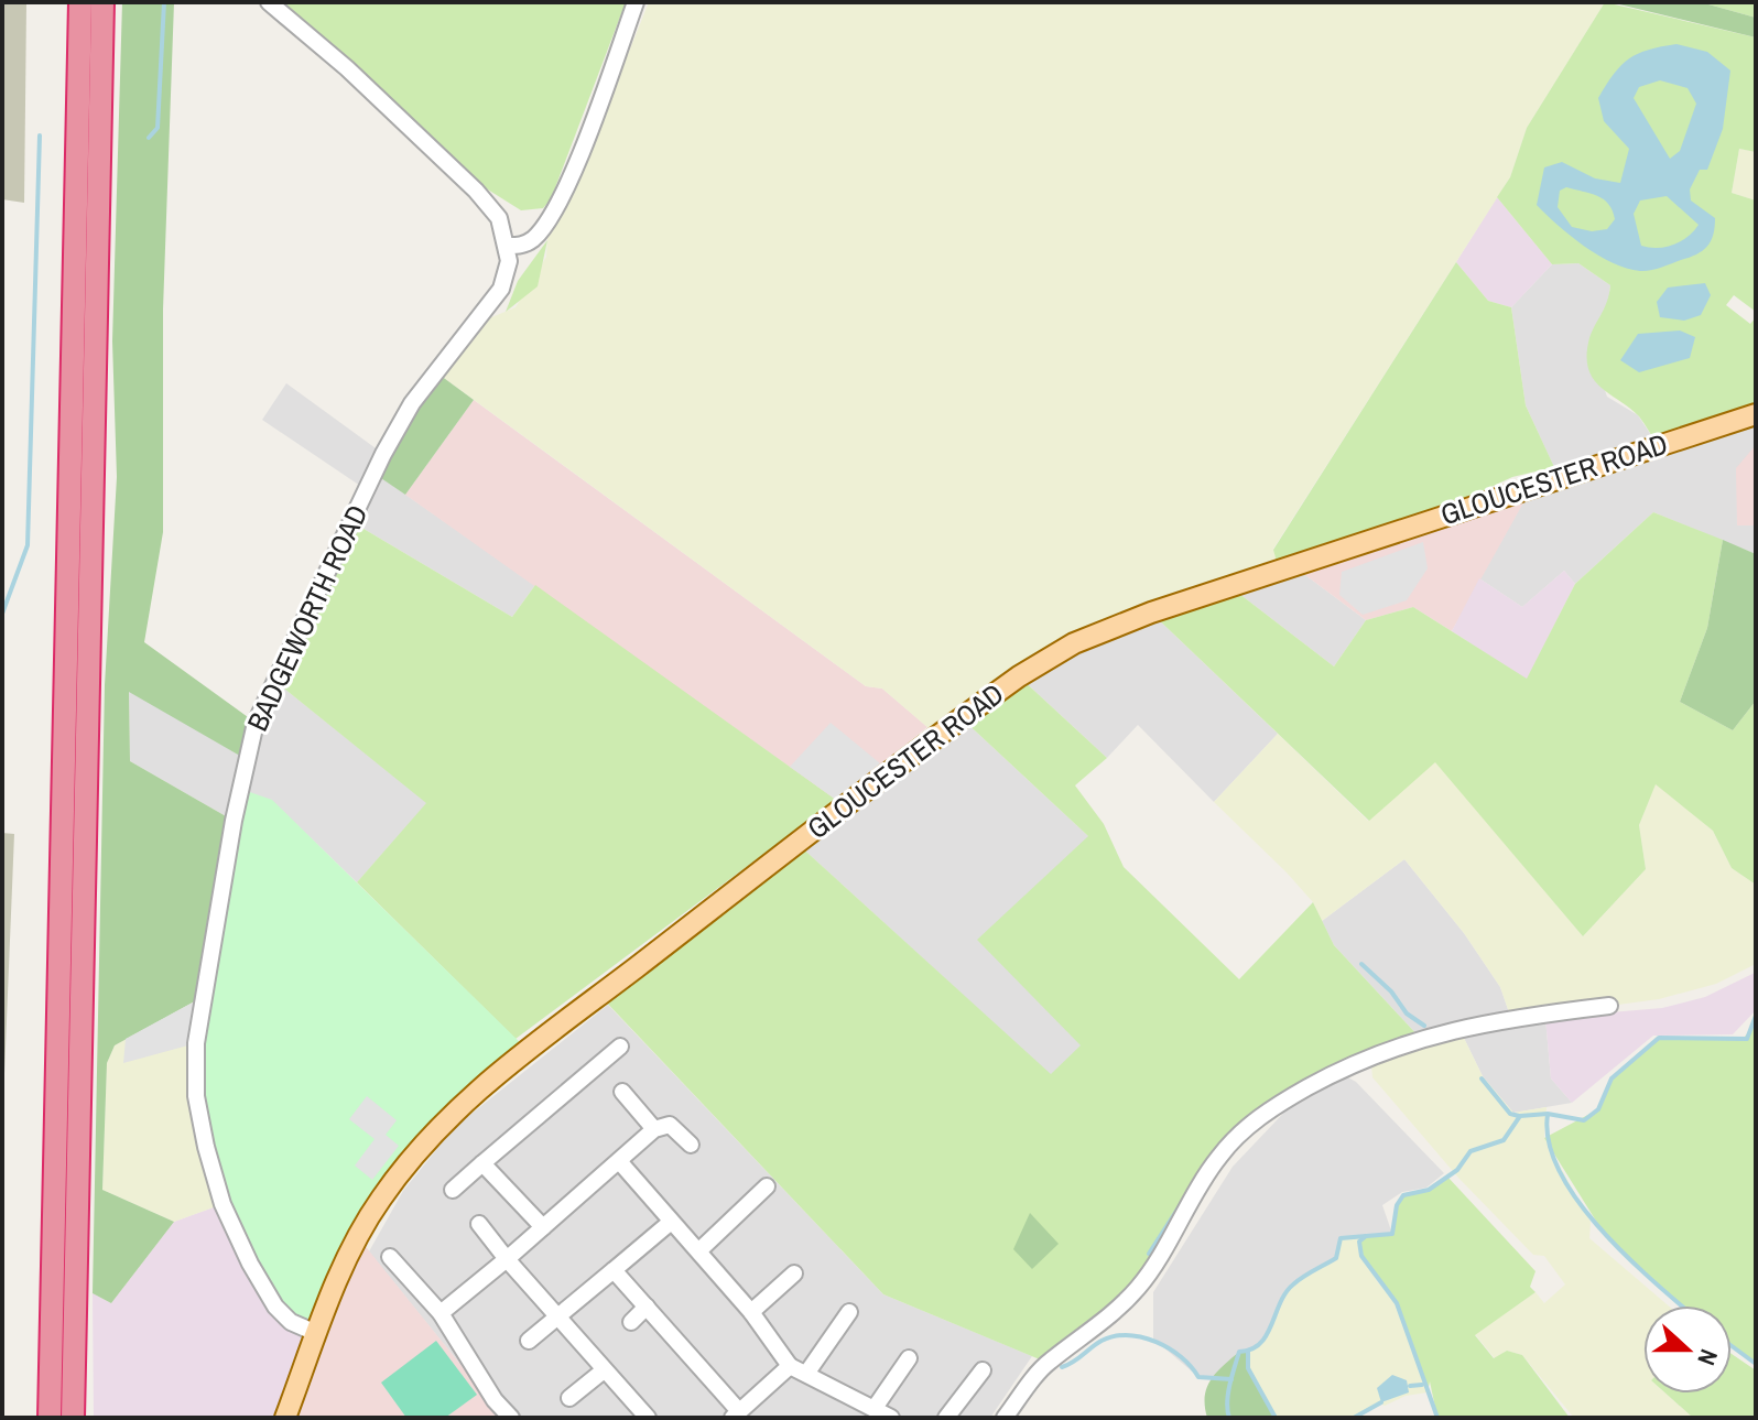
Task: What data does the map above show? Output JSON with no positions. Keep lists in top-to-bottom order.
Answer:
{
  "streets": {
    "main road": ["GLOUCESTER ROAD"],
    "street": ["BADGEWORTH ROAD"]
  },
  "crossings": [
    ["GLOUCESTER ROAD", "BADGEWORTH ROAD"]
  ],
  "north": "right"
}
